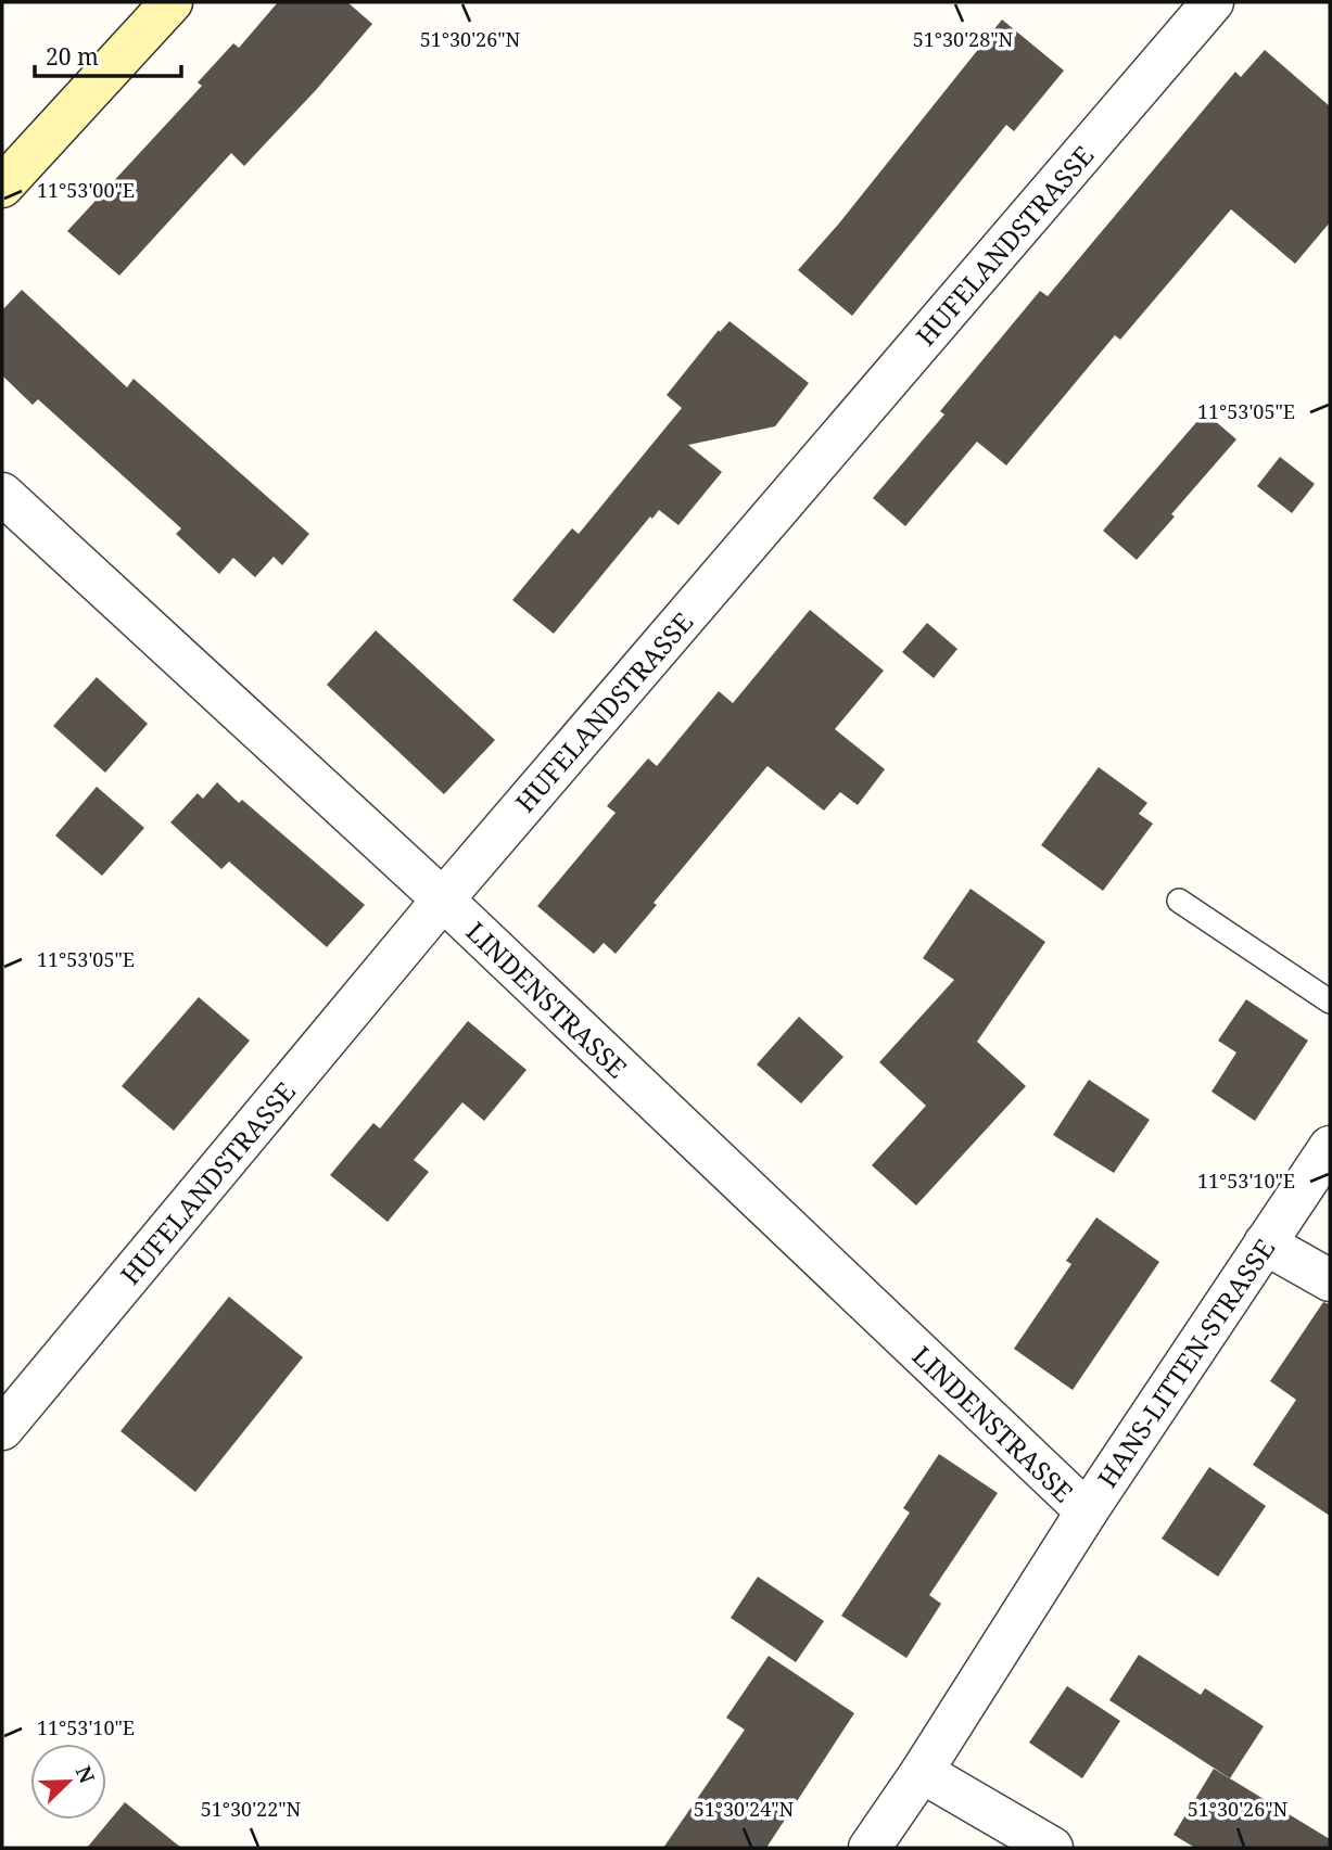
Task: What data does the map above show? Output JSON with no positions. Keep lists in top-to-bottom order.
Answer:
{
  "streets": {
    "street": ["HUFELANDSTRASSE", "LINDENSTRASSE", "HANS-LITTEN-STRASSE"]
  },
  "crossings": [
    ["HUFELANDSTRASSE", "LINDENSTRASSE"],
    ["LINDENSTRASSE", "HANS-LITTEN-STRASSE"]
  ],
  "scale_bar": "20 m",
  "north": "top right",
  "coordinates": [
    "51°30'26\"N",
    "51°30'28\"N",
    "11°53'00\"E",
    "11°53'05\"E",
    "11°53'10\"E",
    "51°30'22\"N",
    "51°30'24\"N"
  ]
}
